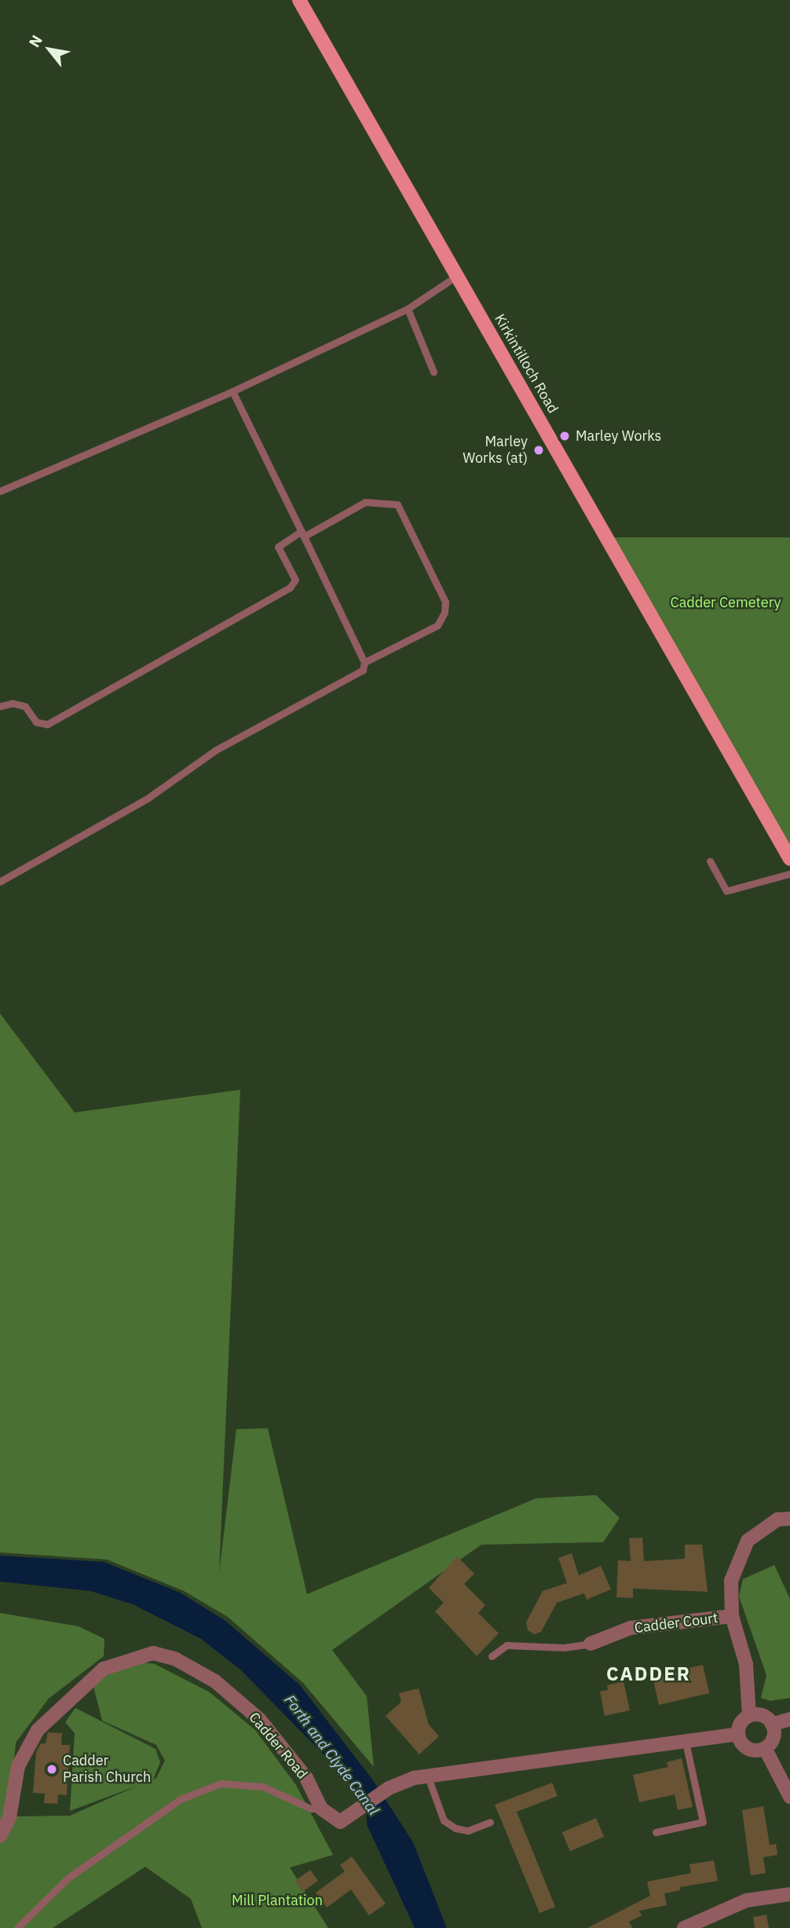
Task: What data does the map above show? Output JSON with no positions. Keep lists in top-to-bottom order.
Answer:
{
  "streets": {
    "main road": ["Kirkintilloch Road"],
    "street": ["Cadder Court", "Cadder Road"]
  },
  "districts": ["CADDER"],
  "water": ["Forth and Clyde Canal"],
  "parks": ["Cadder Cemetery", "Mill Plantation"],
  "places": ["Marley Works", "Marley Works (at)", "Cadder Parish Church"],
  "north": "top left"
}
